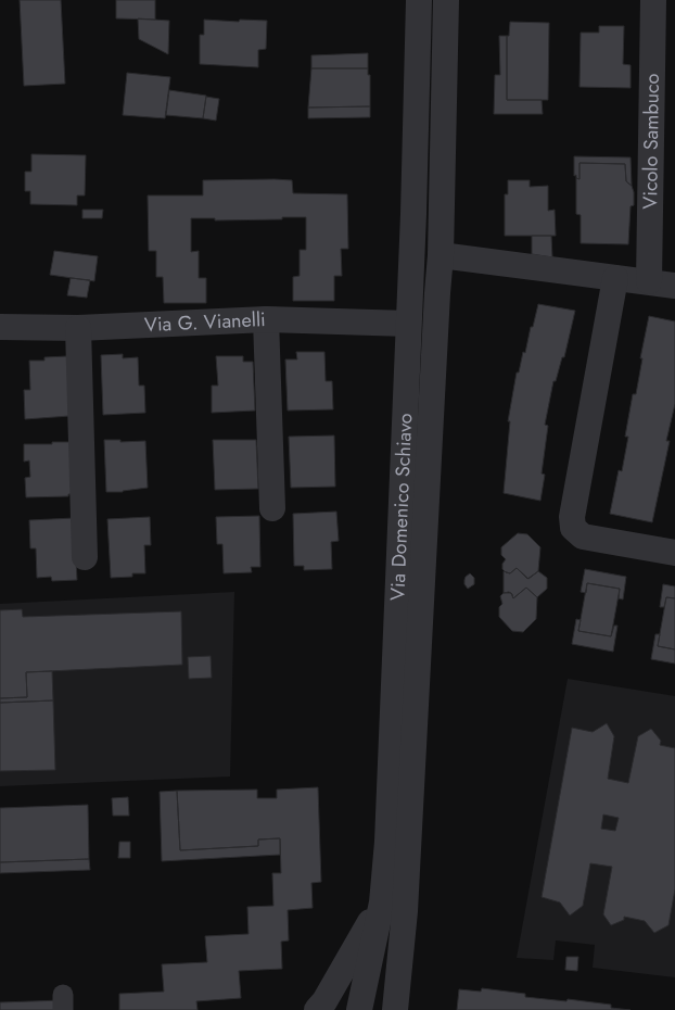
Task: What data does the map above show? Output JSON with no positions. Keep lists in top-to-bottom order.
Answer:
{
  "streets": {
    "street": ["Vicolo Sambuco", "Via G. Vianelli", "Via Domenico Schiavo"]
  },
  "crossings": [
    ["Via G. Vianelli", "Via Domenico Schiavo"]
  ]
}
